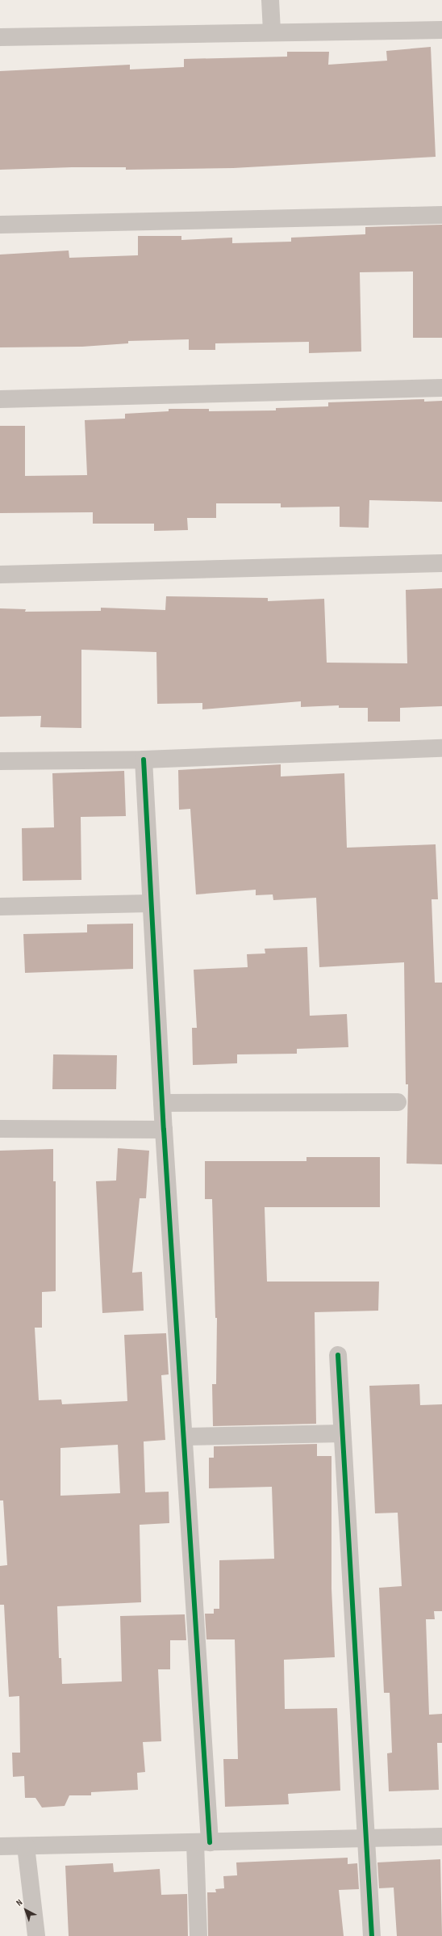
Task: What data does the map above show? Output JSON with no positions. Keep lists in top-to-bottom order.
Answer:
{
  "north": "top left"
}
